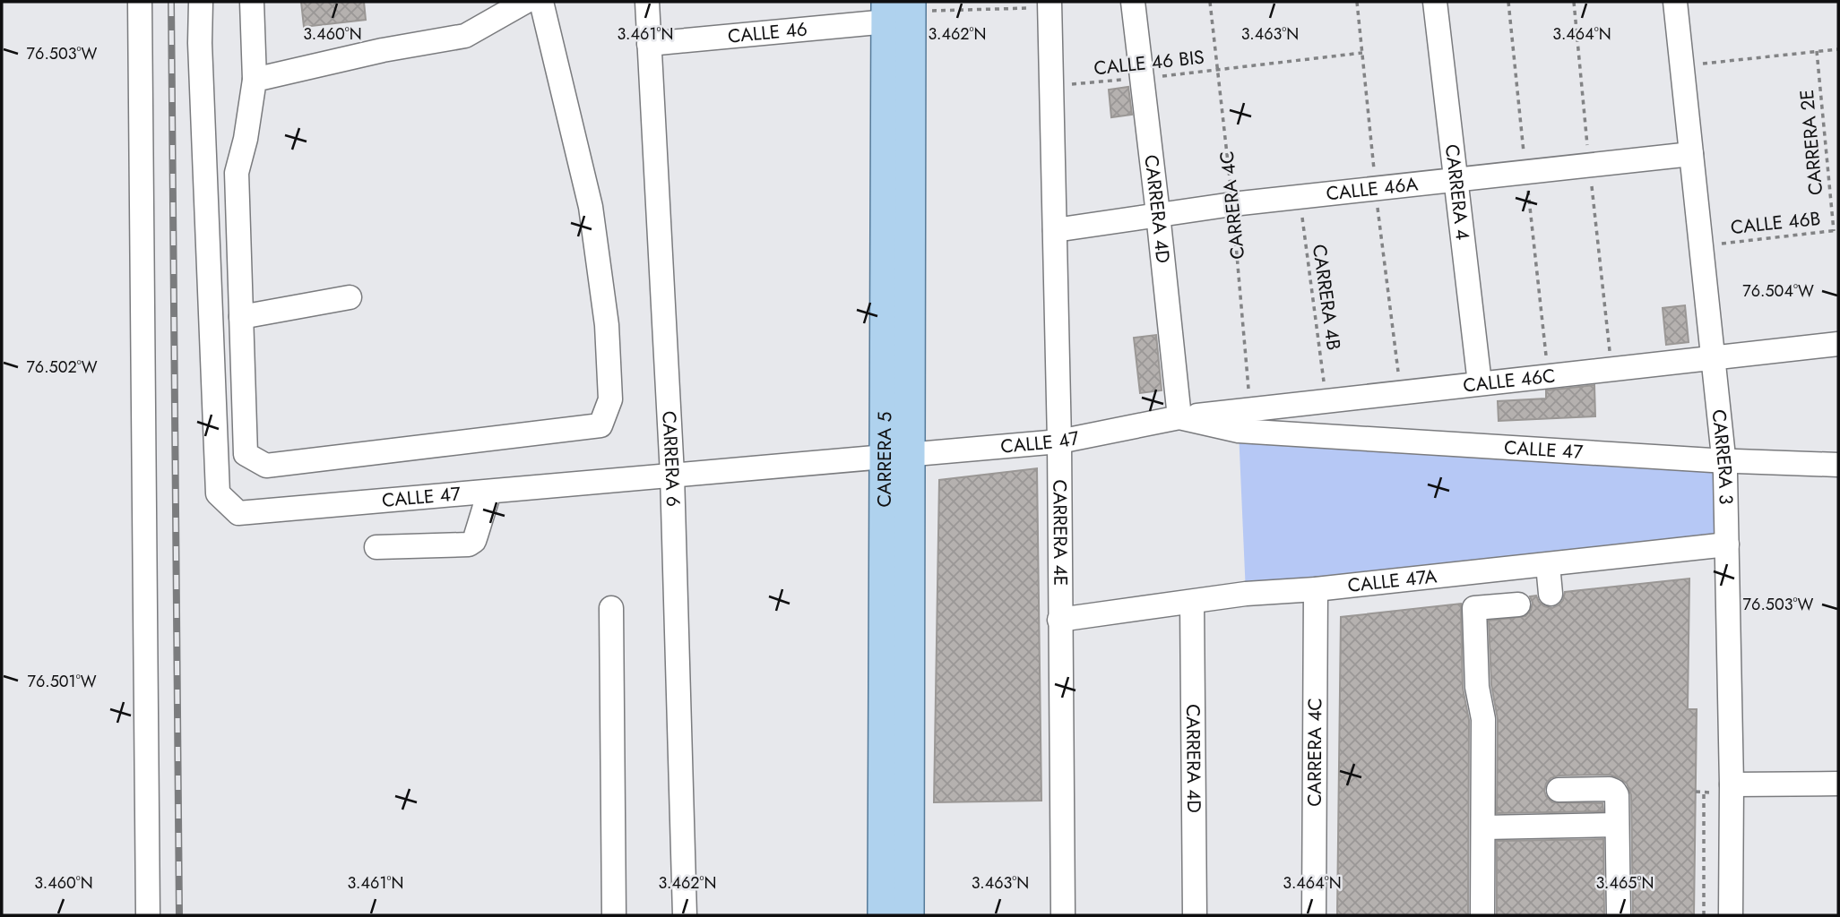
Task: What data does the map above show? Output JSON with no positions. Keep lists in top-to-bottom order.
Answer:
{
  "streets": {
    "main road": ["CARRERA 5"],
    "street": [
      "CALLE 46",
      "CALLE 46A",
      "CARRERA 4",
      "CARRERA 4C",
      "CARRERA 4D",
      "CALLE 46C",
      "CALLE 47",
      "CARRERA 3",
      "CARRERA 6",
      "CARRERA 4E",
      "CALLE 47A"
    ],
    "path": [
      "CALLE 46 BIS",
      "CARRERA 2E",
      "CALLE 46B",
      "CARRERA 4B"
    ]
  },
  "crossings": [
    ["CALLE 46", "CARRERA 6"],
    ["CALLE 46", "CARRERA 5"],
    ["CALLE 46 BIS", "CARRERA 4C"],
    ["CALLE 46 BIS", "CARRERA 4D"],
    ["CALLE 46 BIS", "CARRERA 4E"],
    ["CARRERA 2E", "CALLE 46B"],
    ["CALLE 46A", "CARRERA 4"],
    ["CALLE 46A", "CARRERA 4C"],
    ["CALLE 46A", "CARRERA 4D"],
    ["CALLE 46A", "CARRERA 4B"],
    ["CALLE 46A", "CARRERA 3"],
    ["CALLE 46A", "CARRERA 4E"],
    ["CARRERA 4", "CALLE 46C"],
    ["CARRERA 4C", "CALLE 46C"],
    ["CARRERA 4C", "CALLE 47A"],
    ["CARRERA 4D", "CALLE 46C"],
    ["CARRERA 4D", "CALLE 47"],
    ["CARRERA 4D", "CALLE 47A"],
    ["CARRERA 4B", "CALLE 46C"],
    ["CALLE 46C", "CALLE 47"],
    ["CALLE 46C", "CARRERA 3"],
    ["CALLE 47", "CARRERA 3"],
    ["CALLE 47", "CARRERA 6"],
    ["CALLE 47", "CARRERA 5"],
    ["CALLE 47", "CARRERA 4E"],
    ["CARRERA 3", "CALLE 47A"],
    ["CARRERA 4E", "CALLE 47A"]
  ],
  "coordinates": [
    "3.460°N",
    "3.461°N",
    "3.462°N",
    "3.463°N",
    "3.464°N",
    "76.503°W",
    "76.504°W",
    "76.502°W",
    "76.501°W",
    "3.465°N"
  ]
}
